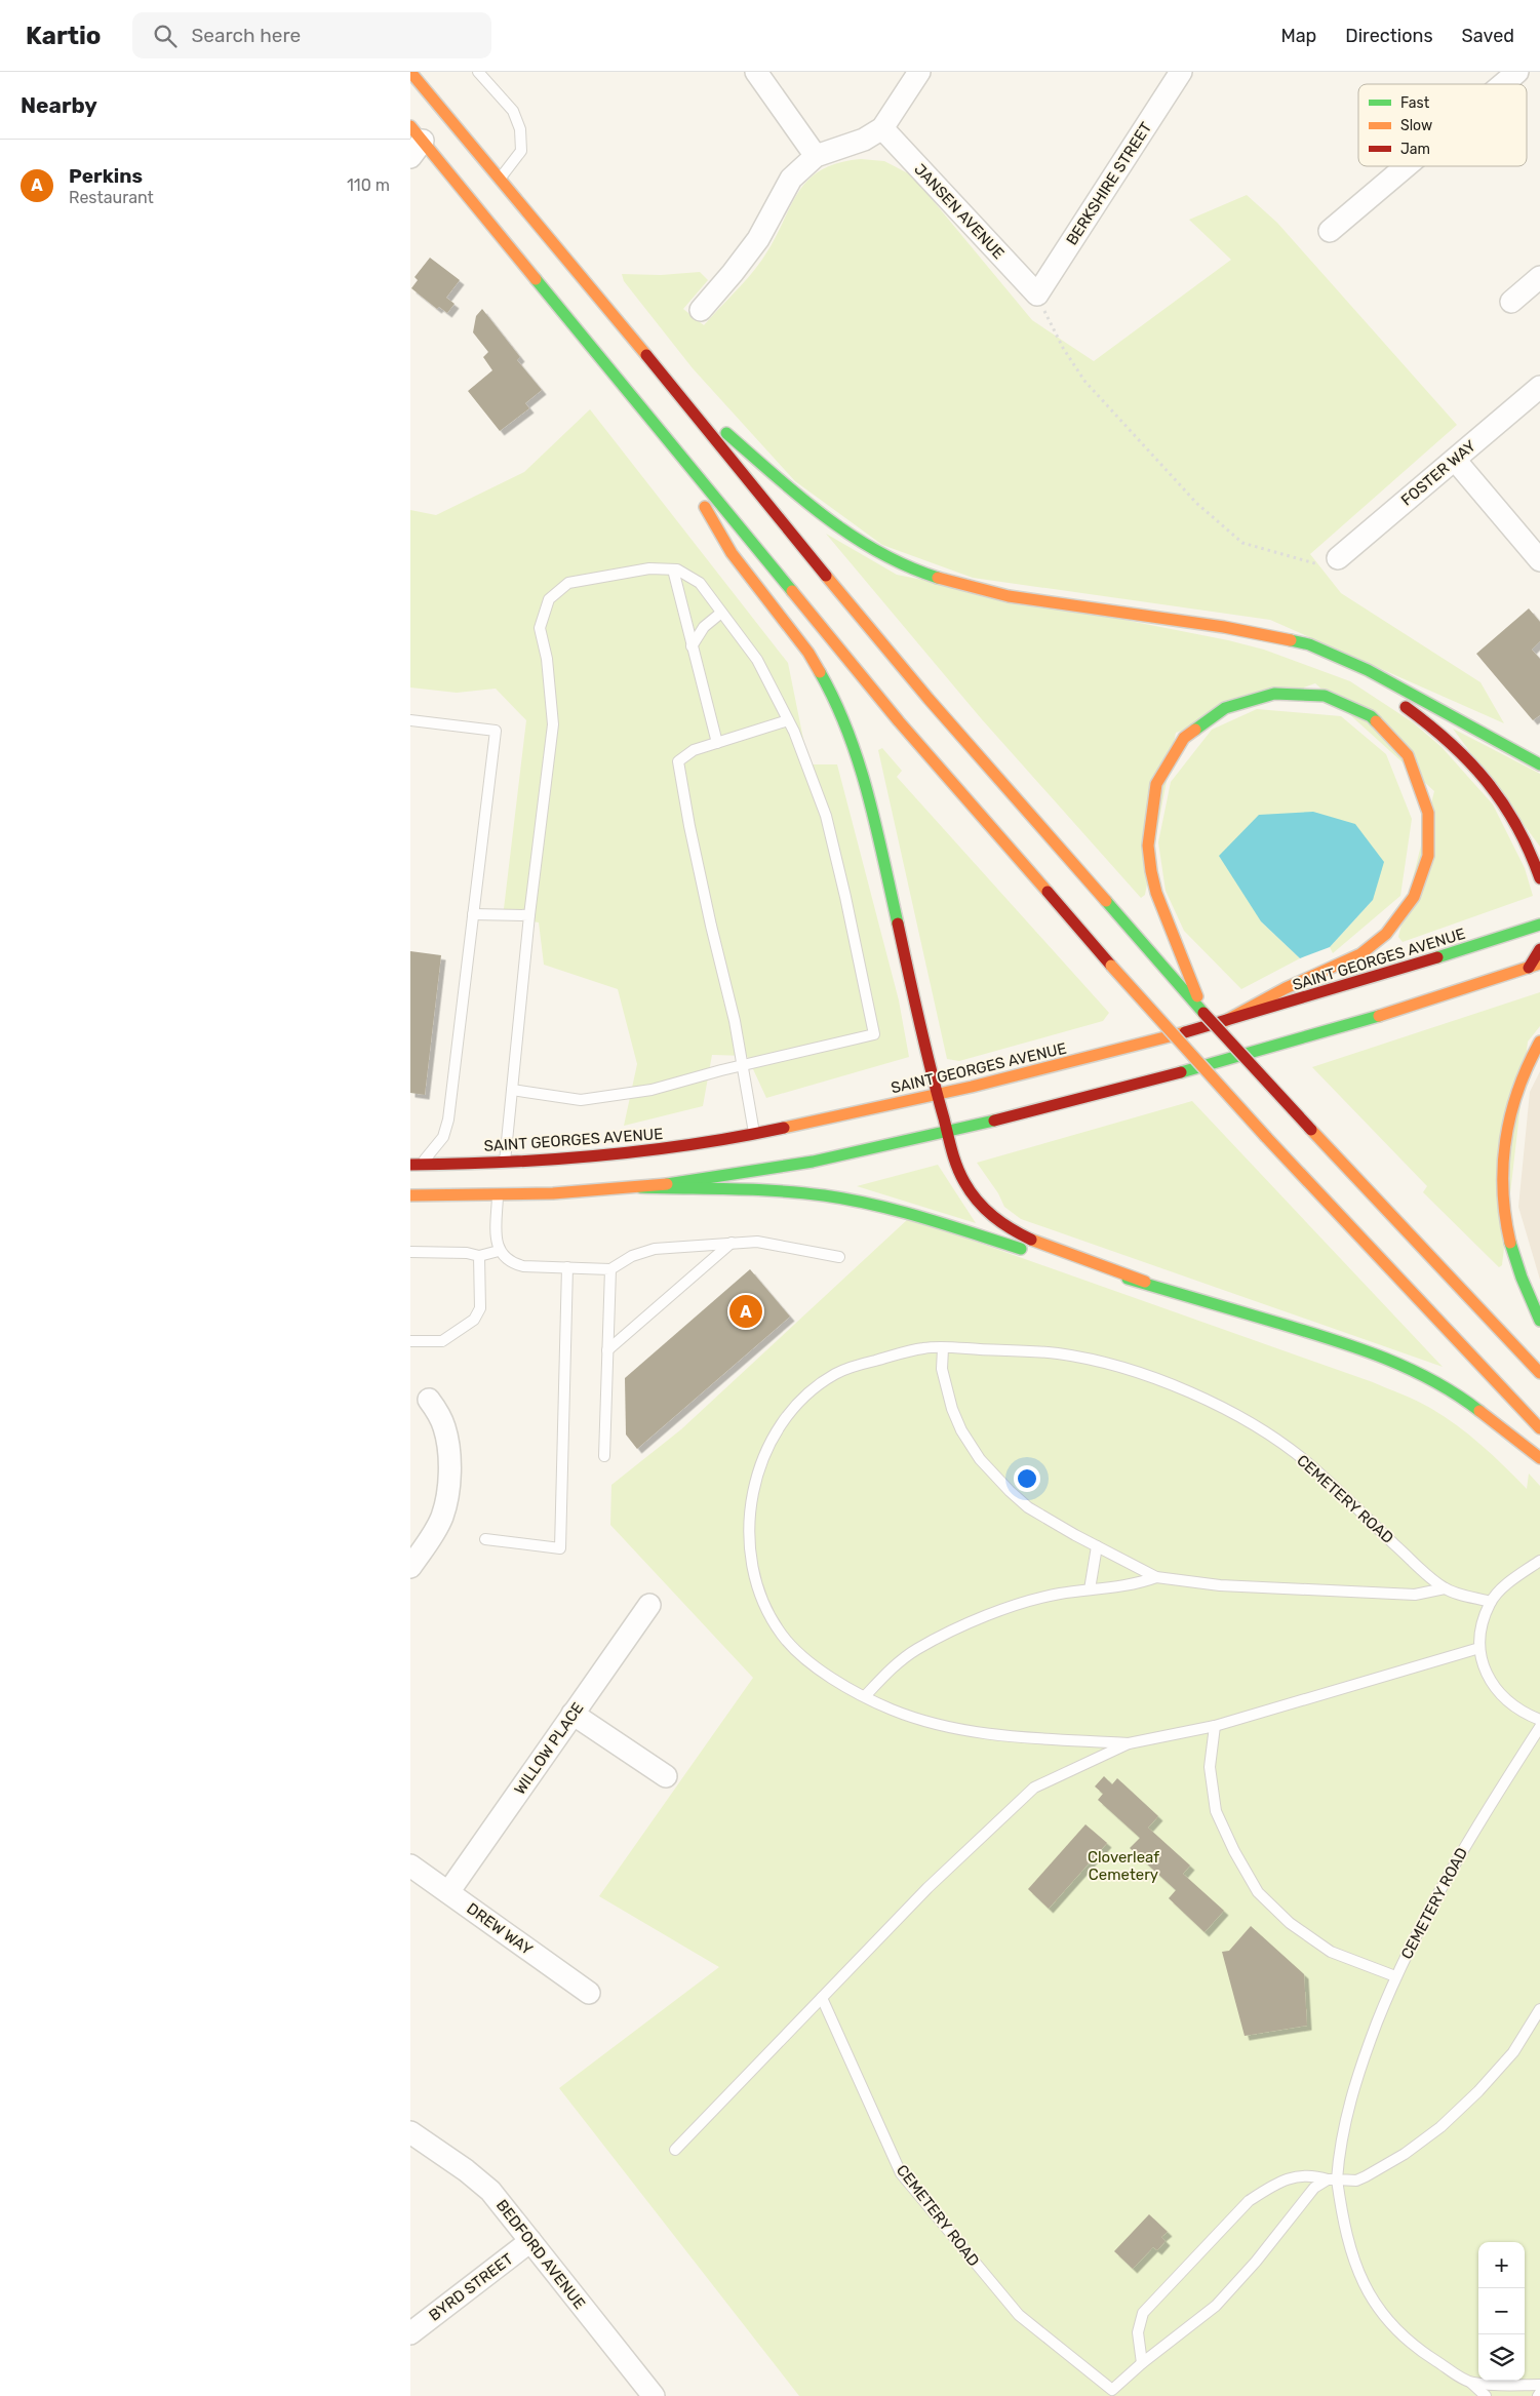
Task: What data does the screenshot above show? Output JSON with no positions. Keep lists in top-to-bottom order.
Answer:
{
  "streets": {
    "main road": ["SAINT GEORGES AVENUE"],
    "street": [
      "BERKSHIRE STREET",
      "JANSEN AVENUE",
      "FOSTER WAY",
      "WILLOW PLACE",
      "DREW WAY",
      "BEDFORD AVENUE",
      "BYRD STREET"
    ],
    "lane": ["CEMETERY ROAD"]
  },
  "crossings": [
    ["BERKSHIRE STREET", "JANSEN AVENUE"],
    ["WILLOW PLACE", "DREW WAY"],
    ["BEDFORD AVENUE", "BYRD STREET"]
  ],
  "parks": ["Cloverleaf Cemetery"],
  "legend": ["Fast", "Slow", "Jam"],
  "page": {
    "header": "Kartio",
    "search": "Search here",
    "nav": ["Map", "Directions", "Saved"],
    "heading": "Nearby",
    "list": [
      {
        "mark": "A",
        "name": "Perkins",
        "note": "Restaurant",
        "value": "110 m"
      }
    ],
    "pins": "A",
    "map_buttons": ["+", "−"]
  }
}
